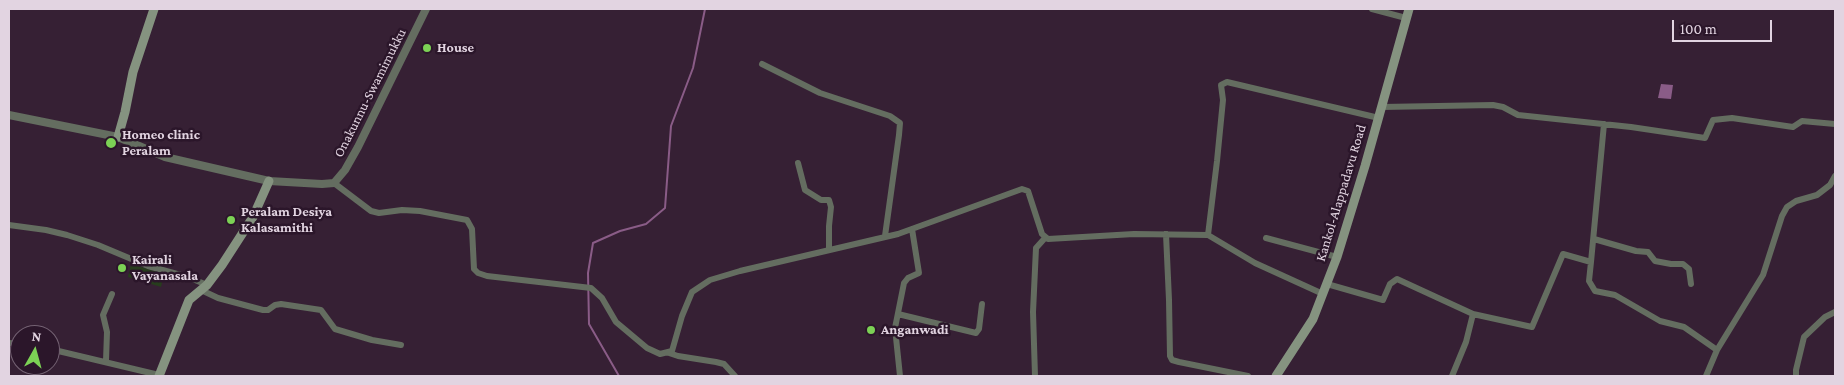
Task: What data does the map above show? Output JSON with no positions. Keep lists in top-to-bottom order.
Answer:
{
  "streets": {
    "main road": ["Kankol-Alappadavu Road"],
    "street": ["Onakunnu-Swamimukku"]
  },
  "places": [
    "House",
    "Homeo clinic Peralam",
    "Peralam Desiya Kalasamithi",
    "Kairali Vayanasala",
    "Anganwadi"
  ],
  "scale_bar": "100 m",
  "north": "top"
}
